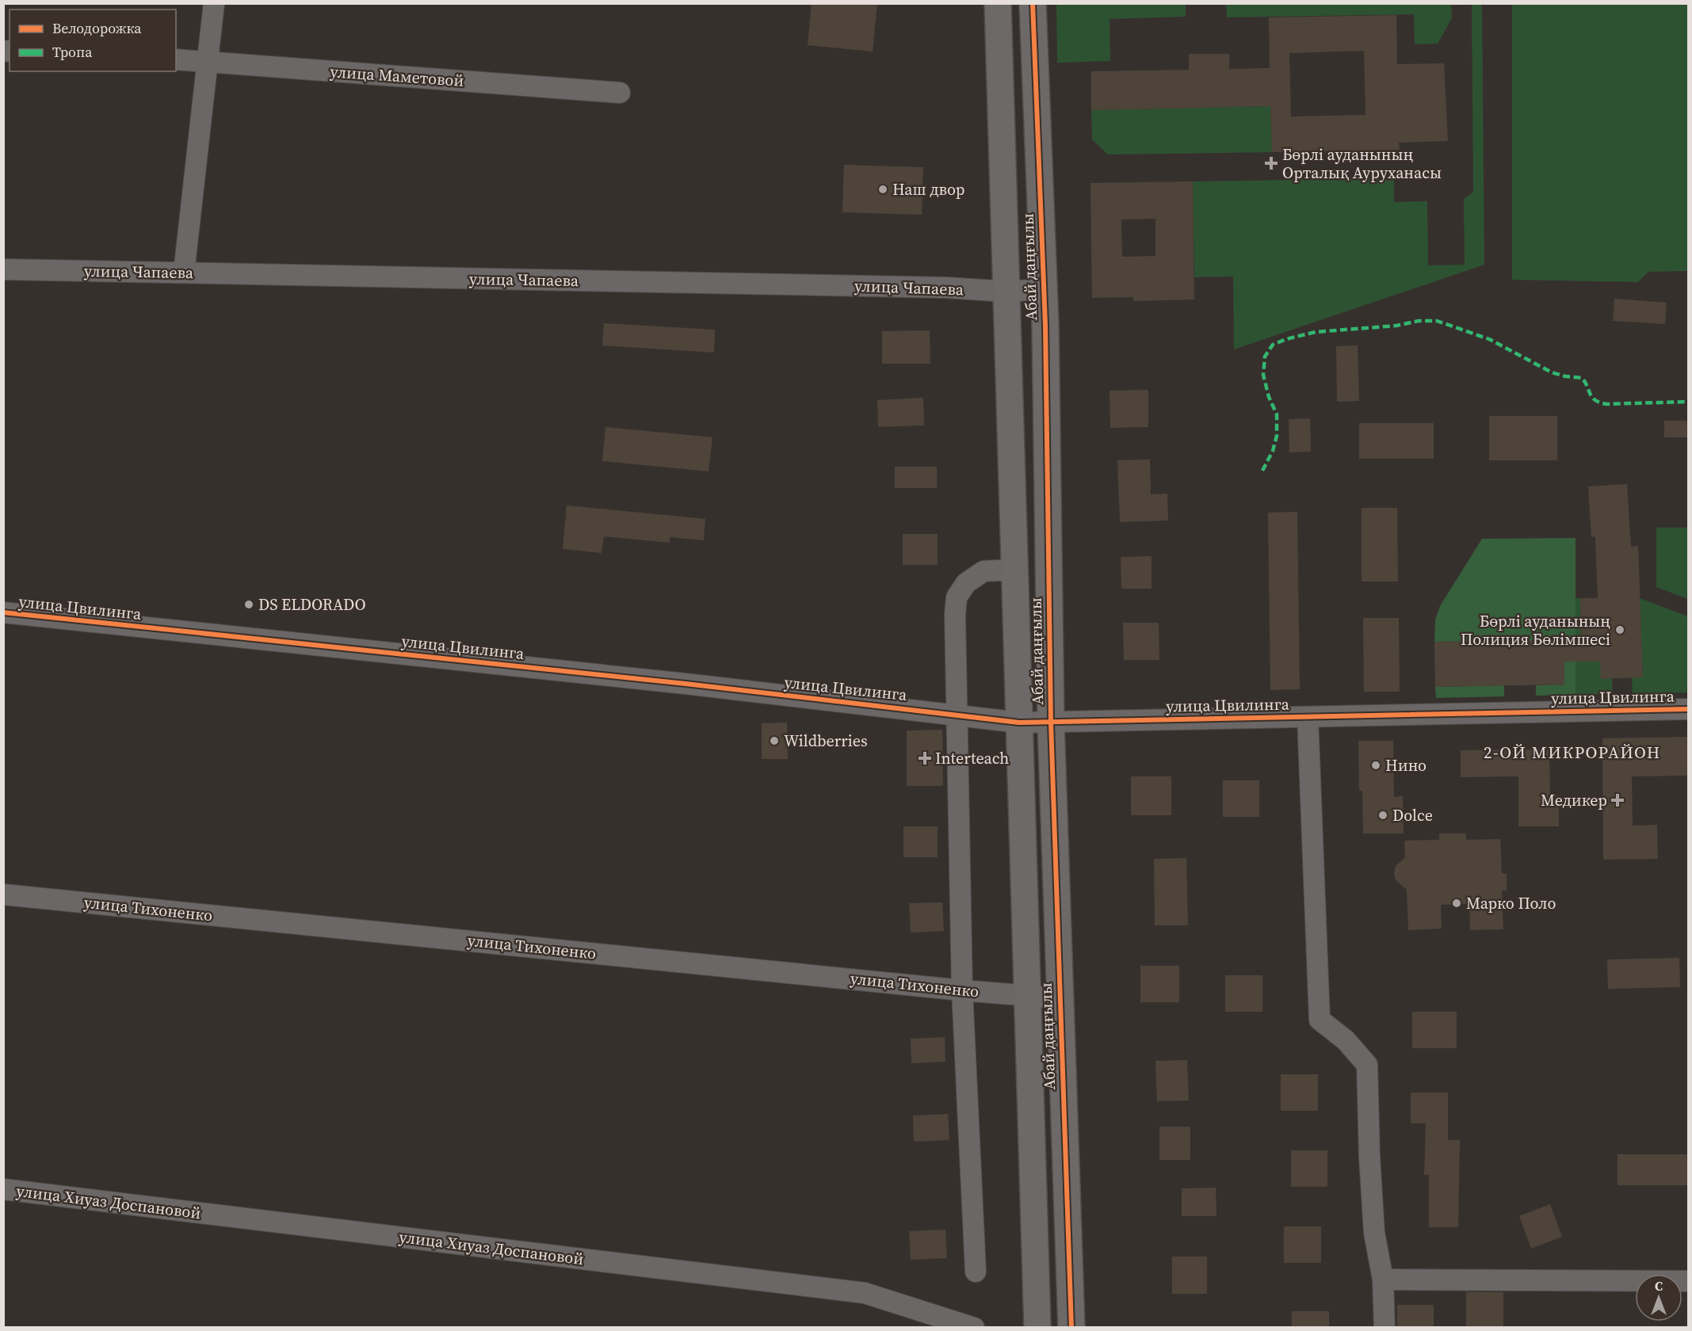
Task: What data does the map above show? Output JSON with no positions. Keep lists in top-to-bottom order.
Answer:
{
  "streets": {
    "street": [
      "улица Маметовой",
      "Абай даңғылы",
      "улица Чапаева",
      "улица Цвилинга",
      "улица Тихоненко",
      "улица Хиуаз Доспановой"
    ]
  },
  "crossings": [
    ["Абай даңғылы", "улица Чапаева"],
    ["Абай даңғылы", "улица Цвилинга"],
    ["Абай даңғылы", "улица Тихоненко"]
  ],
  "districts": ["2-ОЙ МИКРОРАЙОН"],
  "places": {
    "health": ["Бөрлі ауданының Орталық Ауруханасы", "Interteach", "Медикер"],
    "other": [
      "Наш двор",
      "DS ELDORADO",
      "Бөрлі ауданының Полиция Бөлімшесі",
      "Wildberries",
      "Нино",
      "Dolce",
      "Марко Поло"
    ]
  },
  "legend": ["Велодорожка", "Тропа"],
  "north": "top"
}
